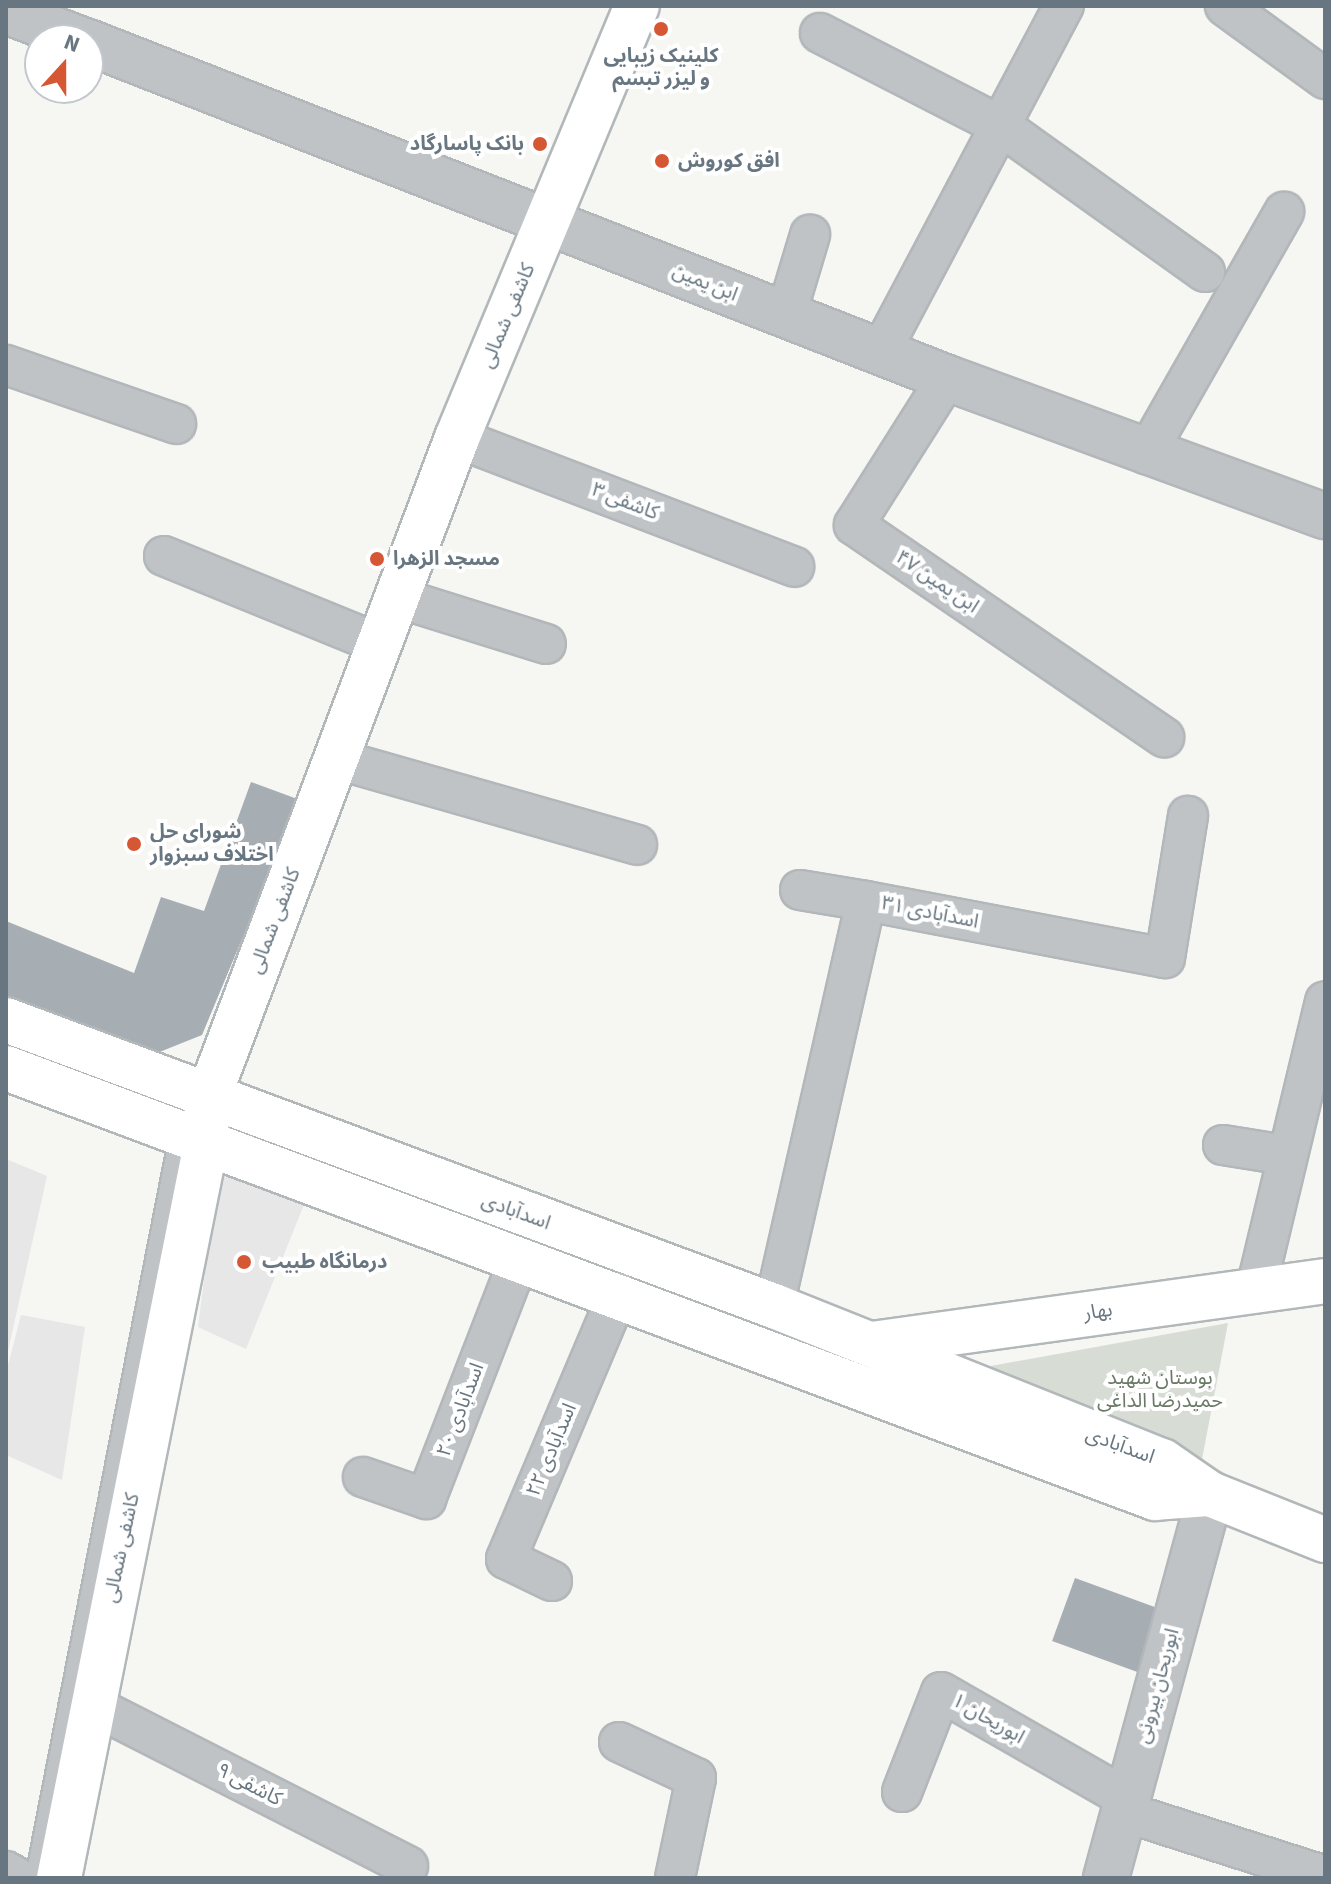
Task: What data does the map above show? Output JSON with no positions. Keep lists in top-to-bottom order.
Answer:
{
  "streets": {
    "main road": ["کاشفی شمالی", "اسدآبادی", "بهار"],
    "street": [
      "ابن یمین",
      "کاشفی ۳",
      "ابن یمین ۴۷",
      "اسدآبادی ۳۱",
      "اسدآبادی ۲۰",
      "اسدآبادی ۲۲",
      "ابوریحان بیرونی",
      "ابوریحان ۱",
      "کاشفی ۹"
    ]
  },
  "crossings": [
    ["ابن یمین", "کاشفی شمالی"],
    ["ابن یمین", "ابن یمین ۴۷"],
    ["کاشفی شمالی", "کاشفی ۳"],
    ["کاشفی شمالی", "اسدآبادی"],
    ["کاشفی شمالی", "کاشفی ۹"],
    ["اسدآبادی ۳۱", "اسدآبادی"],
    ["اسدآبادی", "بهار"],
    ["اسدآبادی", "اسدآبادی ۲۰"],
    ["اسدآبادی", "اسدآبادی ۲۲"],
    ["اسدآبادی", "ابوریحان بیرونی"],
    ["ابوریحان بیرونی", "ابوریحان ۱"]
  ],
  "parks": ["بوستان شهید حمیدرضا الداغی"],
  "places": [
    "کلینیک زیبایی و لیزر تبسم",
    "بانک پاسارگاد",
    "افق کوروش",
    "مسجد الزهرا",
    "شورای حل اختلاف سبزوار",
    "درمانگاه طبیب"
  ],
  "north": "top"
}
